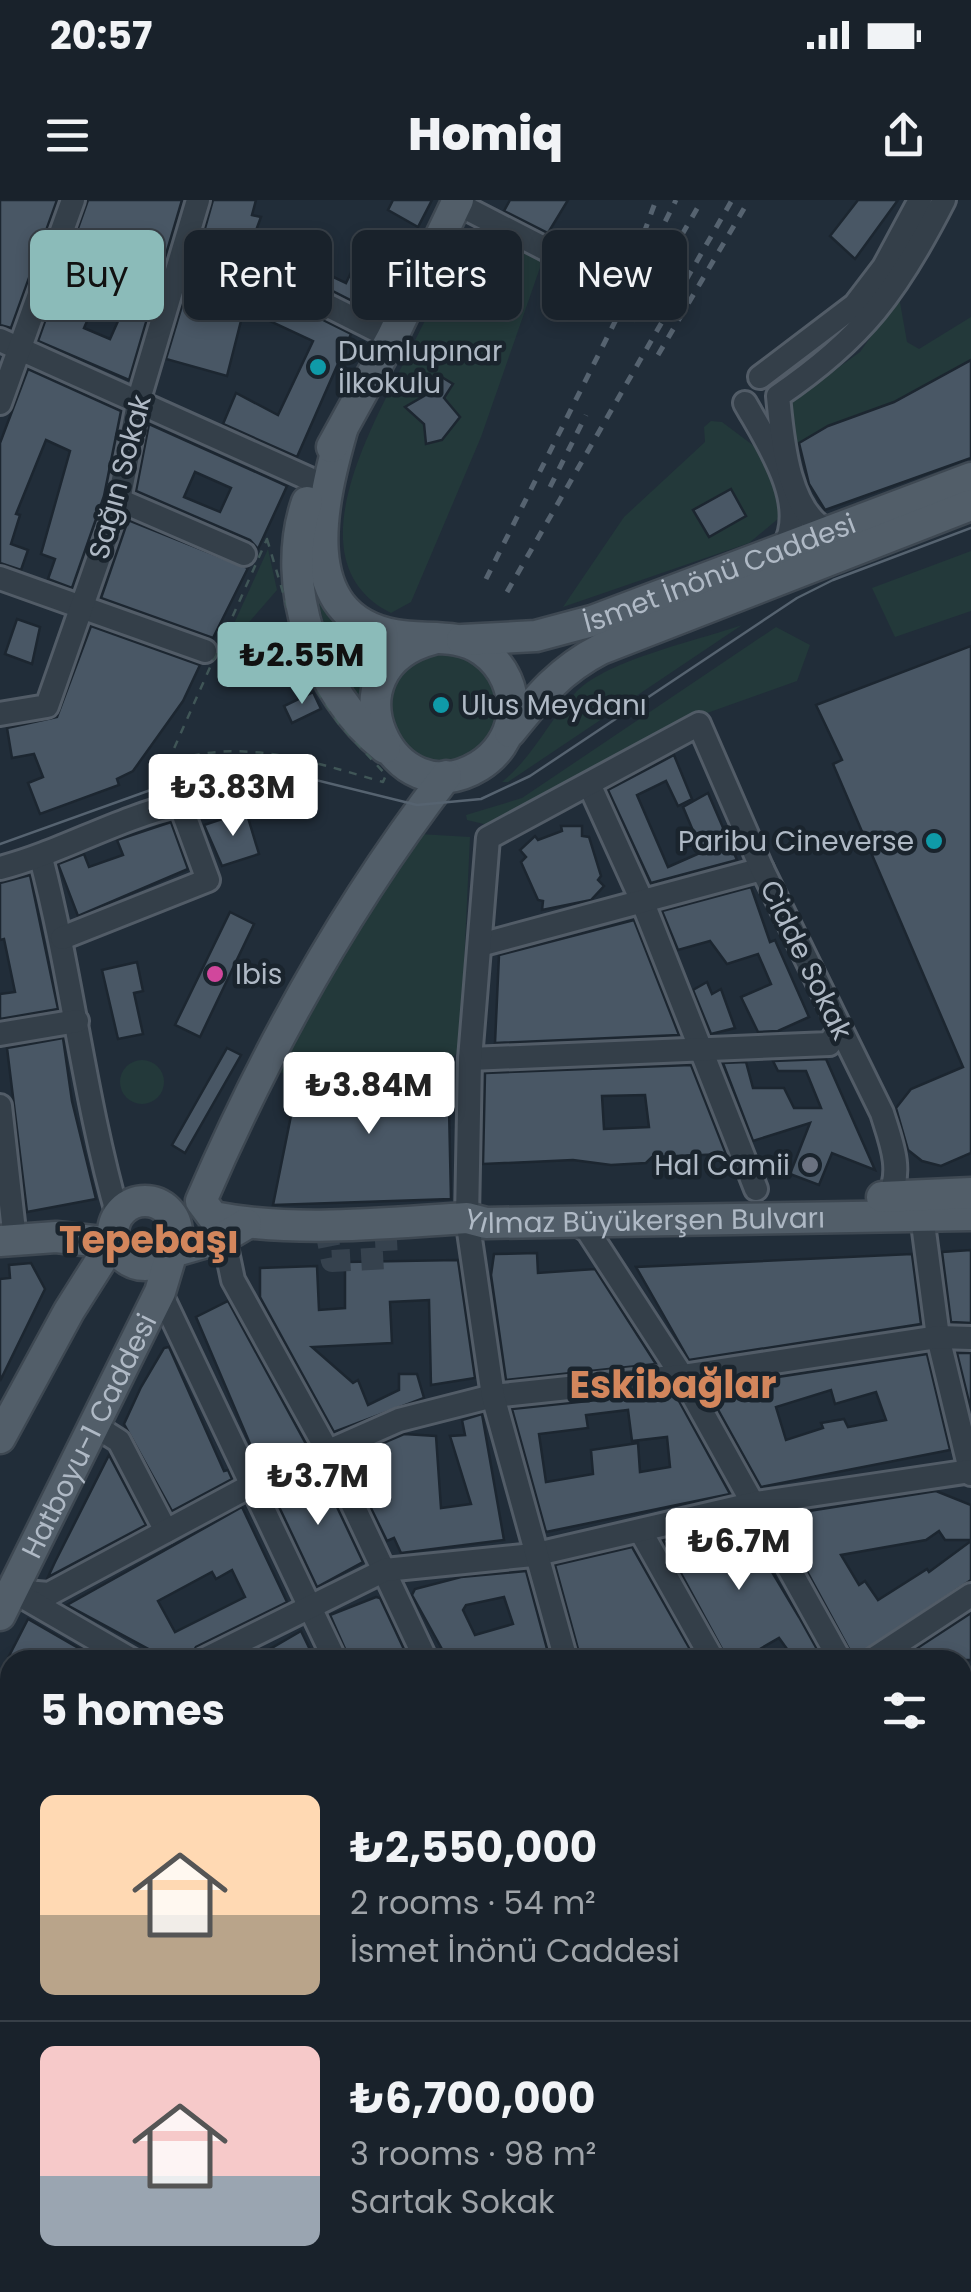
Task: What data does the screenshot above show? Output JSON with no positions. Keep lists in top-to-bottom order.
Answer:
{
  "streets": {
    "main road": ["İsmet İnönü Caddesi", "Yılmaz Büyükerşen Bulvarı", "Hatboyu-1 Caddesi"],
    "street": ["Sağın Sokak", "Cidde Sokak"]
  },
  "crossings": [
    ["İsmet İnönü Caddesi", "Hatboyu-1 Caddesi"],
    ["Cidde Sokak", "Yılmaz Büyükerşen Bulvarı"]
  ],
  "districts": ["Tepebaşı", "Eskibağlar"],
  "places": [
    "Dumlupınar İlkokulu",
    "Ulus Meydanı",
    "Paribu Cineverse",
    "Ibis",
    "Hal Camii"
  ],
  "page": {
    "status": "20:57",
    "header": "Homiq",
    "chip": [
      "Buy",
      "Rent",
      "Filters",
      "New"
    ],
    "price": [
      "₺2.55M",
      "₺3.83M",
      "₺3.84M",
      "₺3.7M",
      "₺6.7M"
    ],
    "heading": "5 homes",
    "list": [
      {
        "name": "₺2,550,000",
        "note": "2 rooms · 54 m² · İsmet İnönü Caddesi"
      },
      {
        "name": "₺6,700,000",
        "note": "3 rooms · 98 m² · Sartak Sokak"
      }
    ]
  }
}
